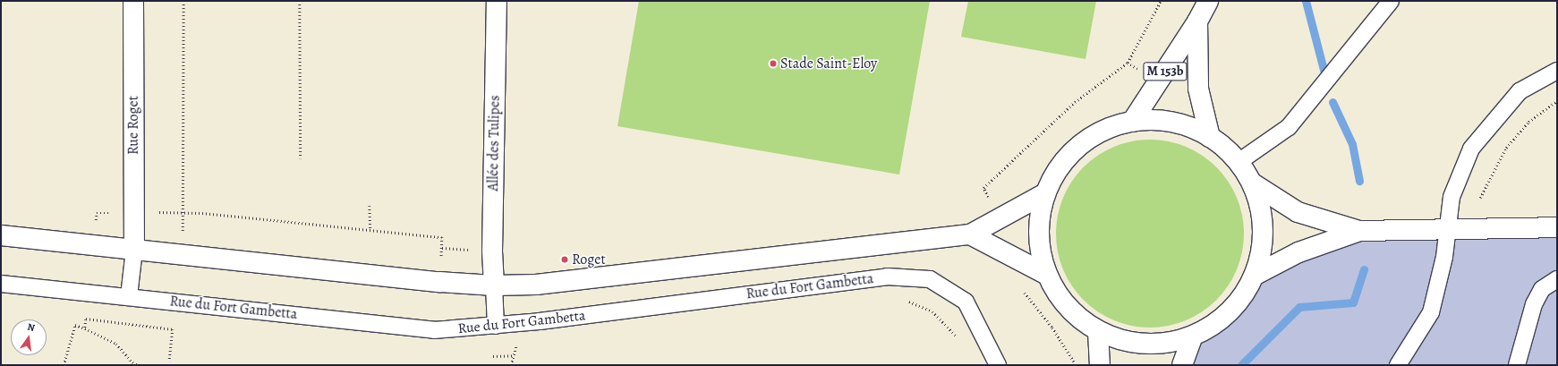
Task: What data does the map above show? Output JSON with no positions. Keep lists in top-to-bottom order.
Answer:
{
  "streets": {
    "street": ["M 153b", "Rue Roget", "Allée des Tulipes"],
    "lane": ["Rue du Fort Gambetta"]
  },
  "places": ["Stade Saint-Eloy", "Roget"],
  "north": "top"
}
